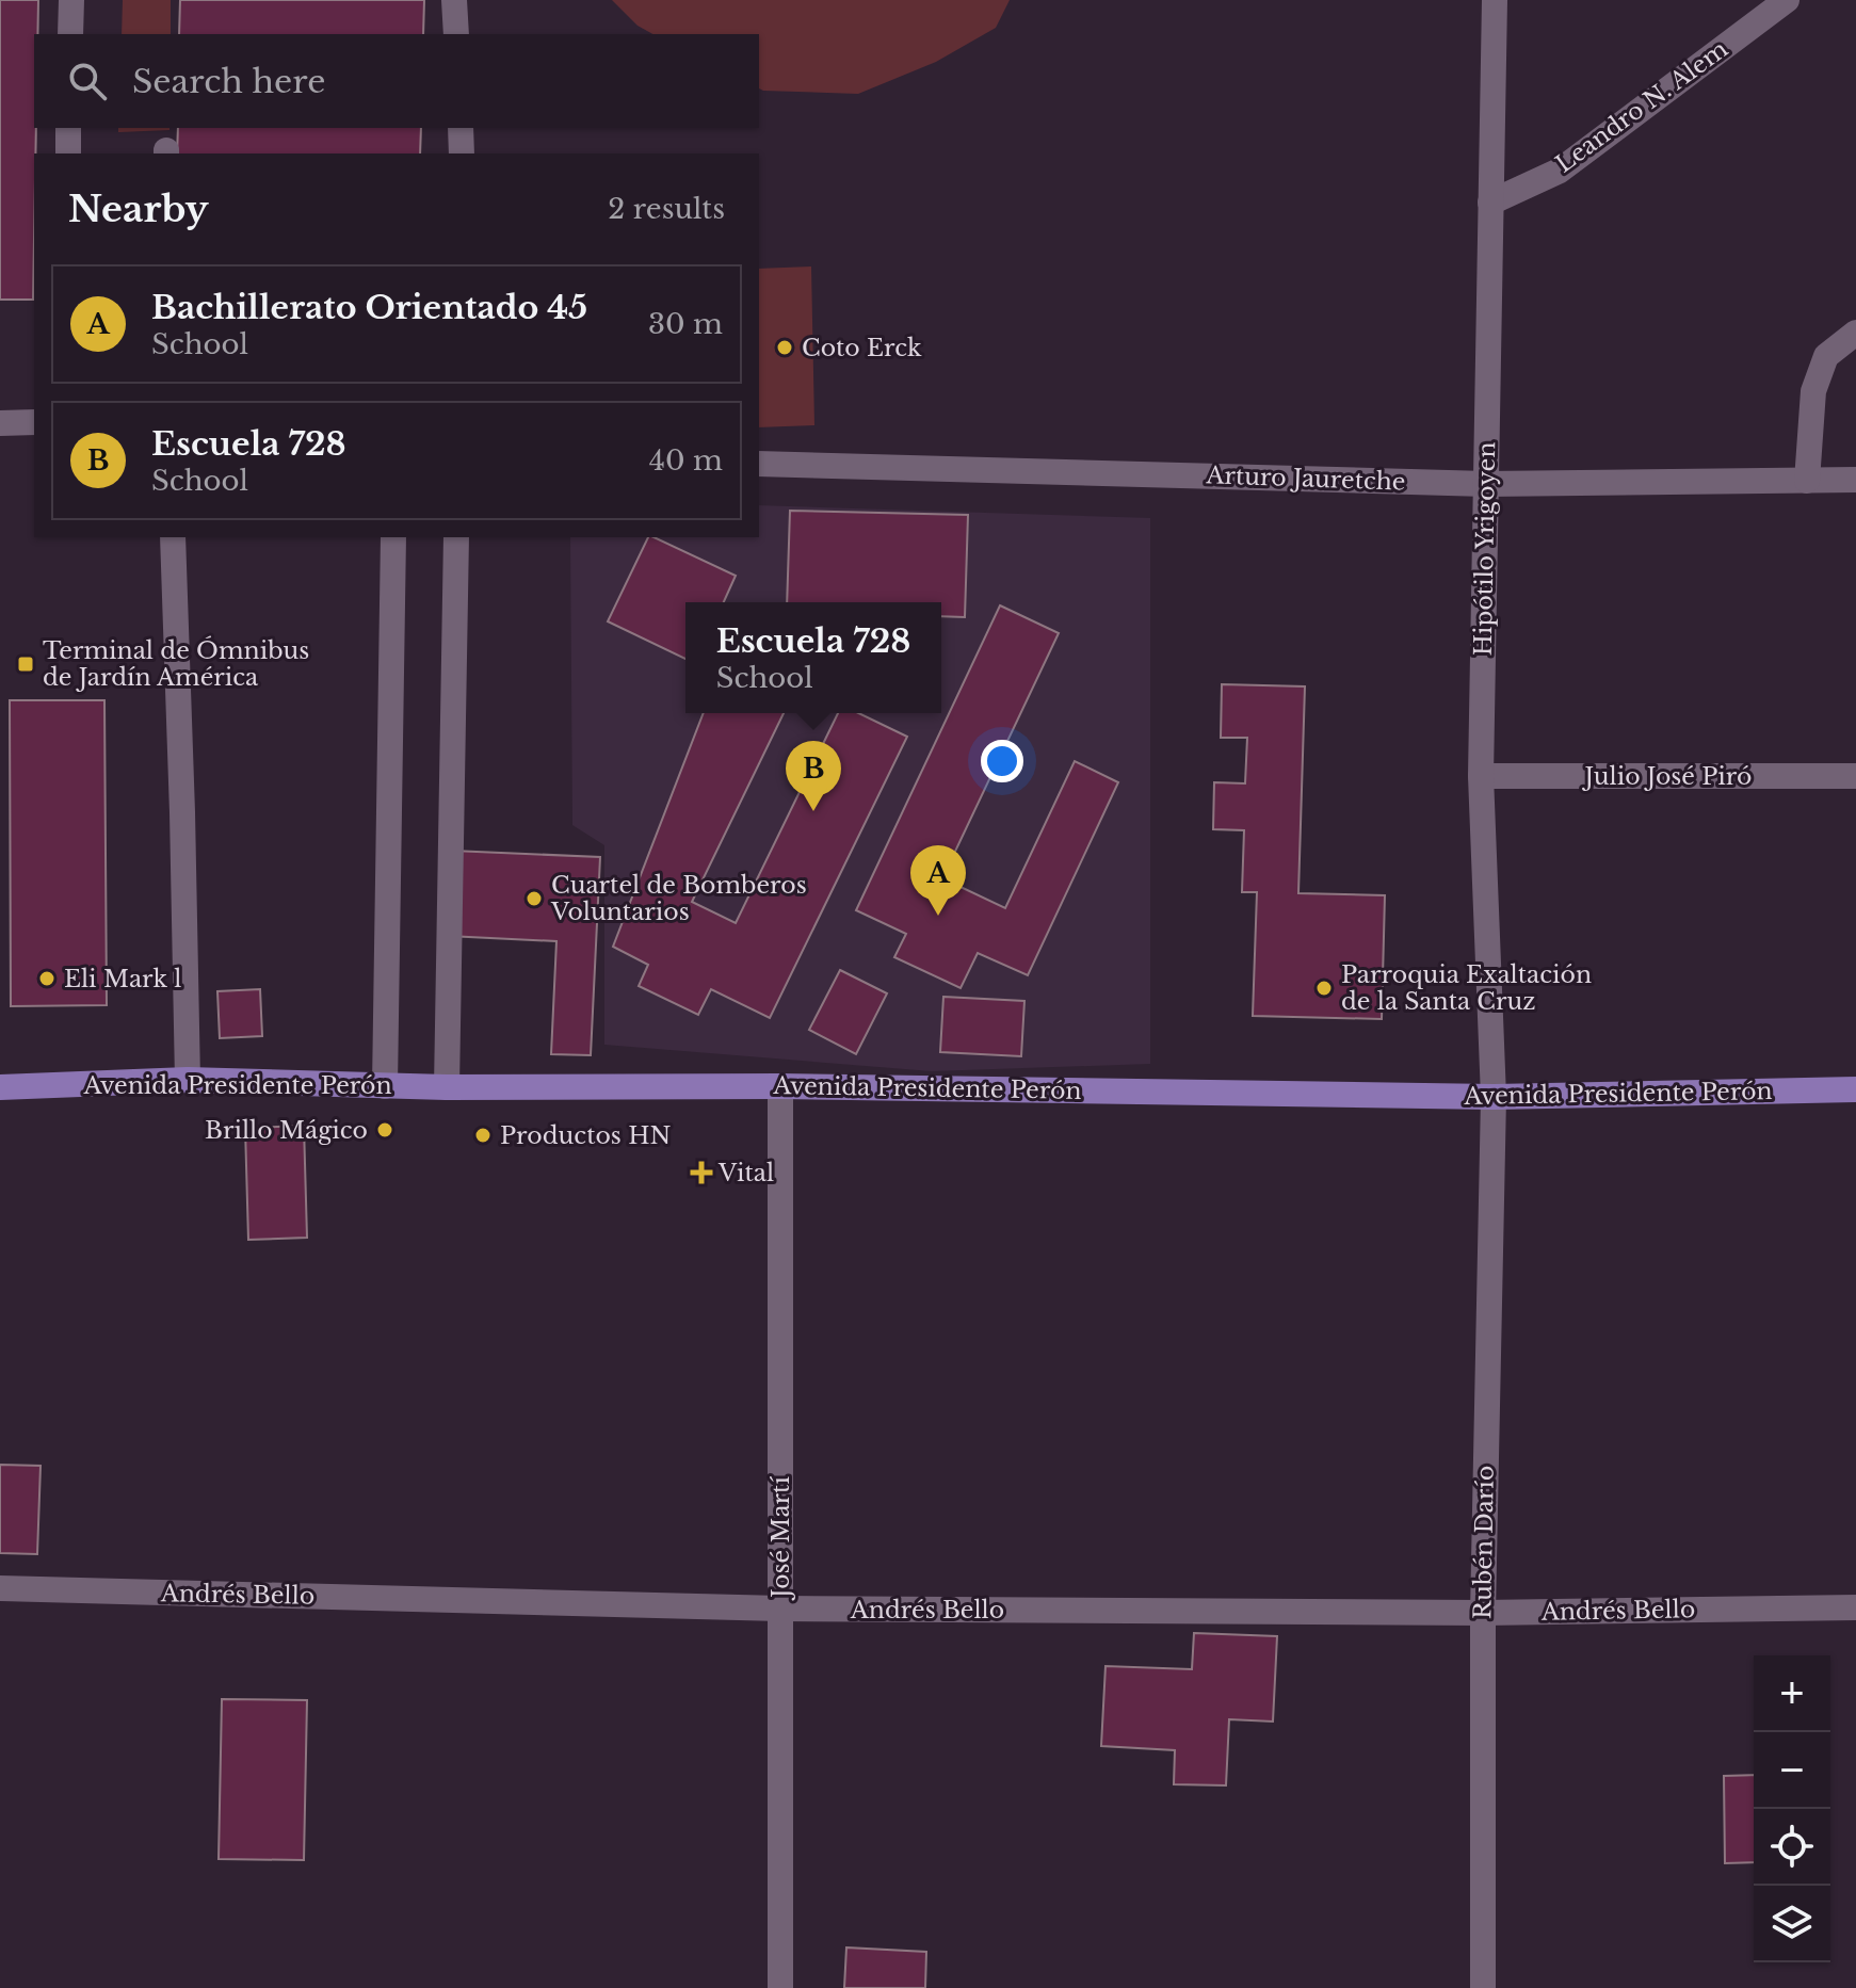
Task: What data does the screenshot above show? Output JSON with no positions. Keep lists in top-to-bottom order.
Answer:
{
  "streets": {
    "main road": ["Avenida Presidente Perón"],
    "street": [
      "Leandro N. Alem",
      "Arturo Jauretche",
      "Hipótilo Yrigoyen",
      "Julio José Piró",
      "José Martí",
      "Rubén Darío",
      "Andrés Bello"
    ]
  },
  "crossings": [
    ["Leandro N. Alem", "Hipótilo Yrigoyen"],
    ["Arturo Jauretche", "Hipótilo Yrigoyen"],
    ["Hipótilo Yrigoyen", "Julio José Piró"],
    ["Hipótilo Yrigoyen", "Avenida Presidente Perón"],
    ["Hipótilo Yrigoyen", "Rubén Darío"],
    ["Avenida Presidente Perón", "José Martí"],
    ["Avenida Presidente Perón", "Rubén Darío"],
    ["José Martí", "Andrés Bello"],
    ["Rubén Darío", "Andrés Bello"]
  ],
  "places": {
    "other": [
      "Coto Erck",
      "Cuartel de Bomberos Voluntarios",
      "Eli Mark l",
      "Parroquia Exaltación de la Santa Cruz",
      "Brillo Mágico",
      "Productos HN"
    ],
    "transit": ["Terminal de Ómnibus de Jardín América"],
    "health": ["Vital"]
  },
  "page": {
    "search": "Search here",
    "heading": ["Nearby", "2 results"],
    "list": [
      {
        "mark": "A",
        "name": "Bachillerato Orientado 45",
        "note": "School",
        "value": "30 m"
      },
      {
        "mark": "B",
        "name": "Escuela 728",
        "note": "School",
        "value": "40 m"
      }
    ],
    "popup": ["Escuela 728", "School"],
    "pins": ["B", "A"],
    "map_buttons": ["+", "−"]
  }
}
